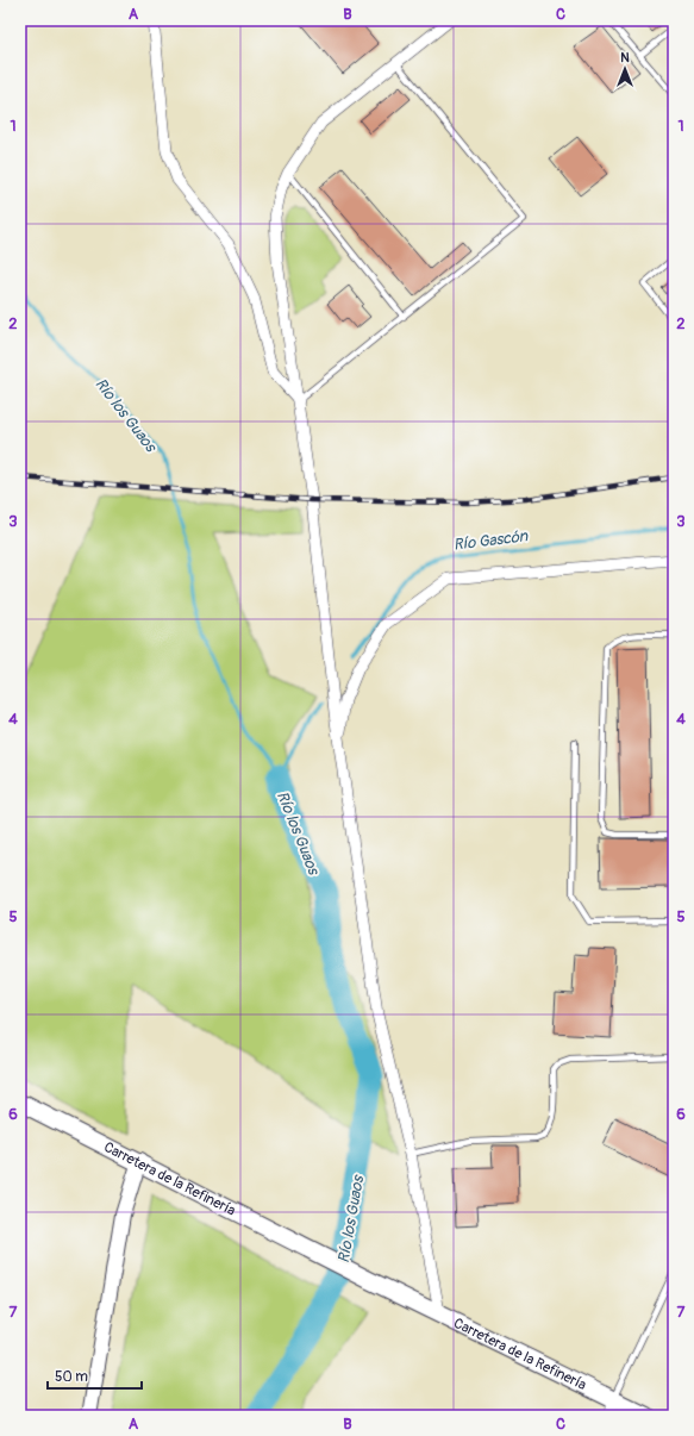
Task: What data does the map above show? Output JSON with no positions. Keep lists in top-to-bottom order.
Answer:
{
  "streets": {
    "main road": ["Carretera de la Refinería"]
  },
  "water": ["Río los Guaos", "Río Gascón"],
  "scale_bar": "50 m",
  "north": "top",
  "grid": {
    "columns": ["A", "B", "C"],
    "rows": [
      "1",
      "2",
      "3",
      "4",
      "5",
      "6",
      "7"
    ]
  }
}
